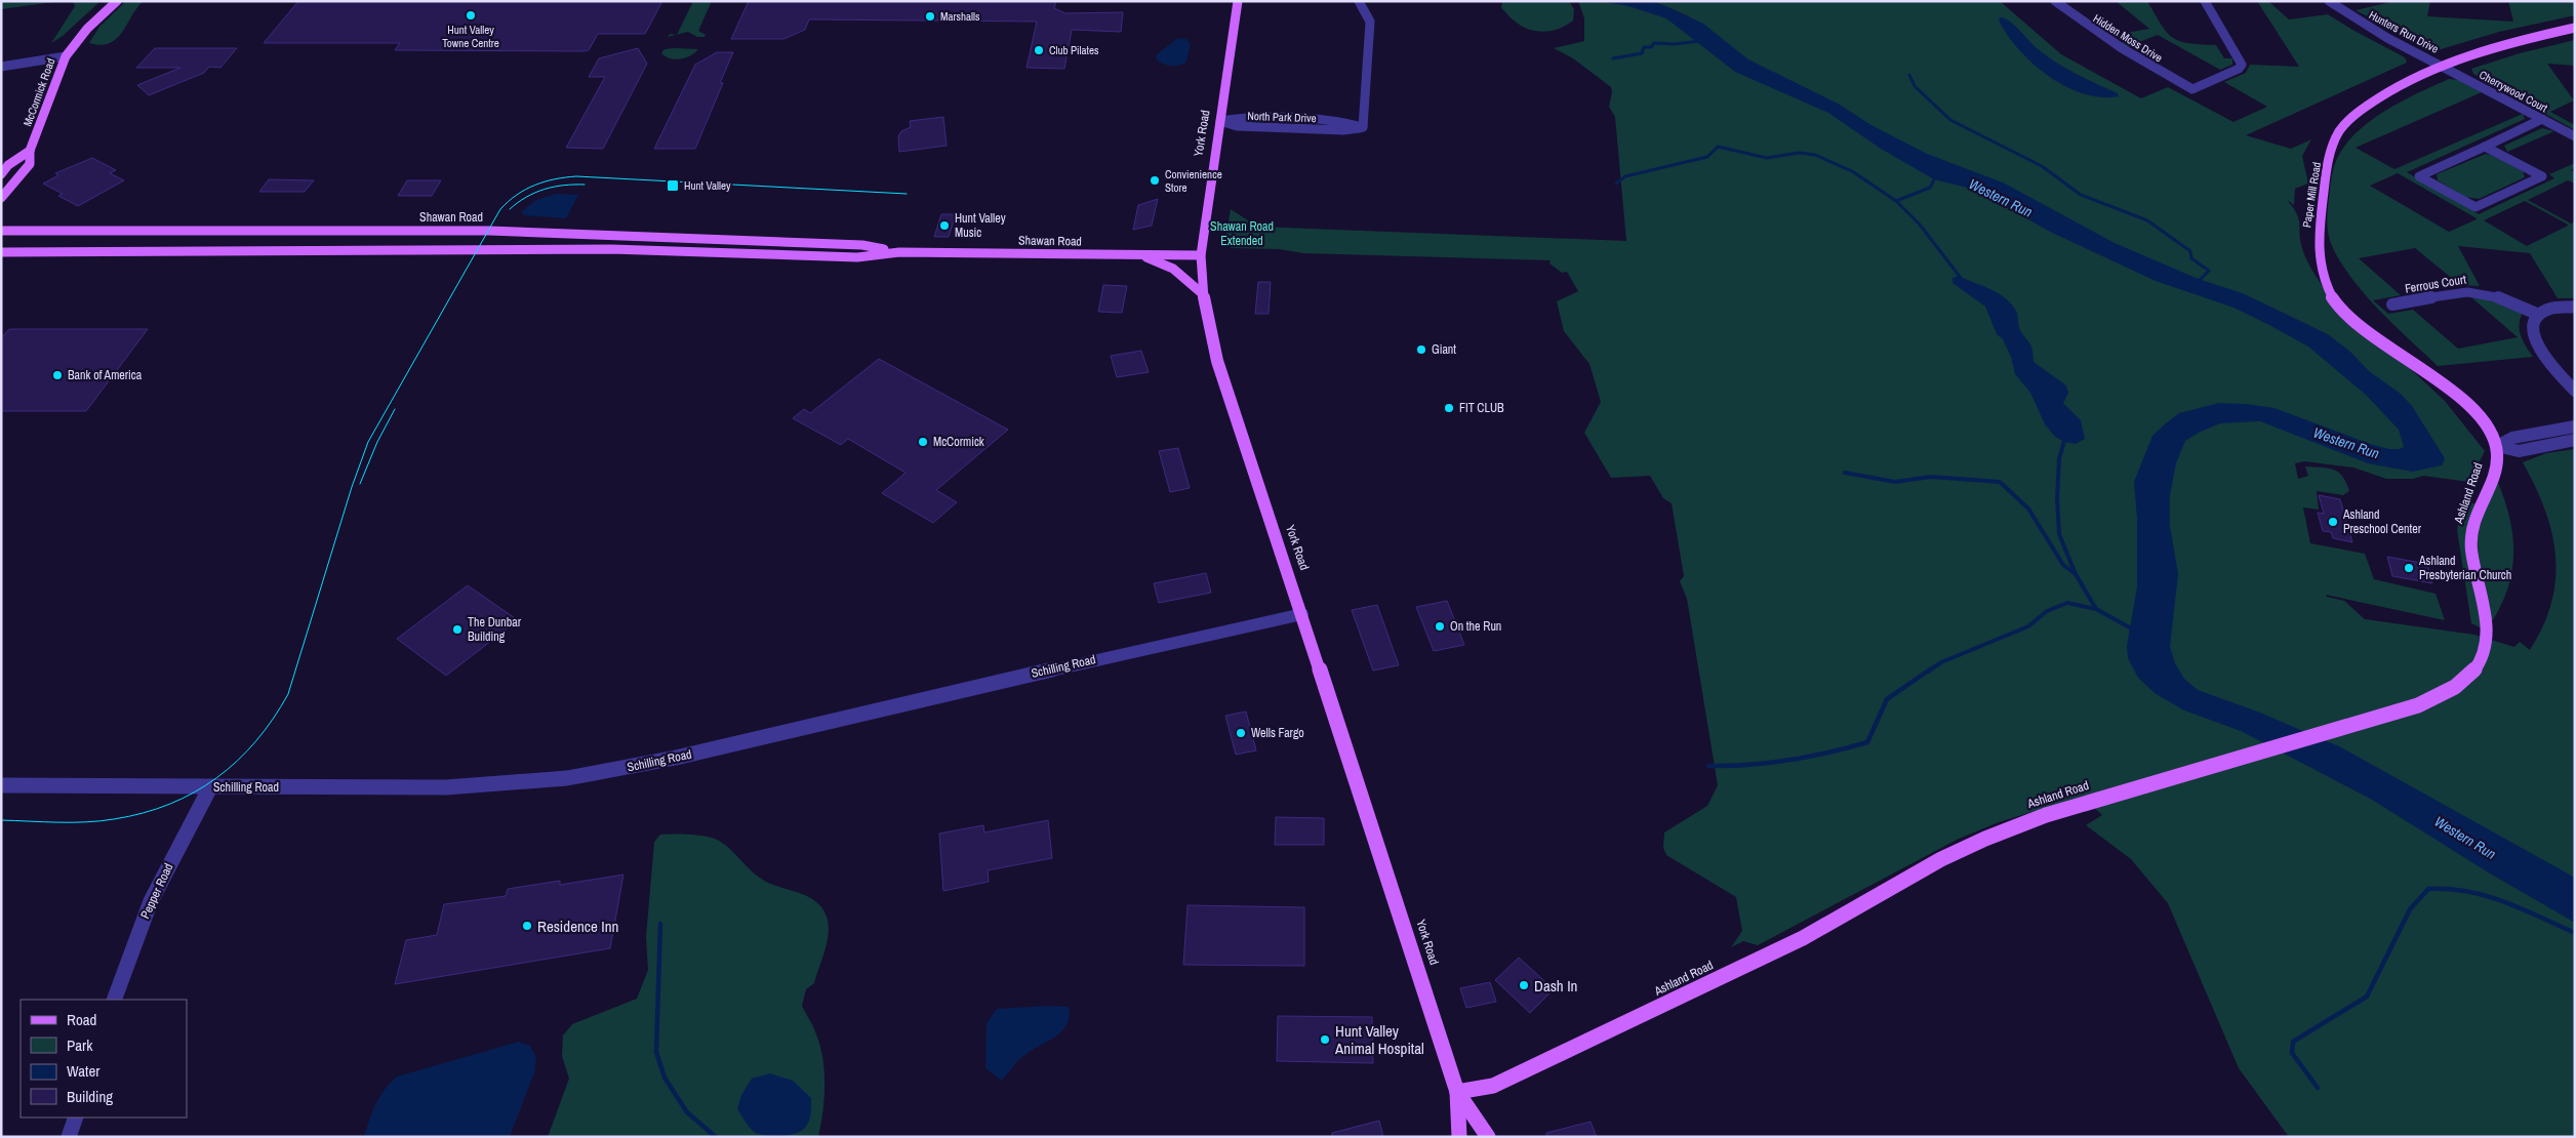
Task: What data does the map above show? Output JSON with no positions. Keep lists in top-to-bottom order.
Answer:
{
  "streets": {
    "main road": [
      "McCormick Road",
      "York Road",
      "Paper Mill Road",
      "Shawan Road",
      "Ashland Road"
    ],
    "street": [
      "Hunters Run Drive",
      "Hidden Moss Drive",
      "Cherrywood Court",
      "North Park Drive",
      "Ferrous Court",
      "Schilling Road",
      "Pepper Road"
    ]
  },
  "crossings": [
    ["Hunters Run Drive", "Cherrywood Court"],
    ["Hunters Run Drive", "Paper Mill Road"],
    ["Cherrywood Court", "Paper Mill Road"],
    ["North Park Drive", "York Road"],
    ["York Road", "Shawan Road"],
    ["York Road", "Ashland Road"],
    ["York Road", "Schilling Road"],
    ["Paper Mill Road", "Ashland Road"],
    ["Schilling Road", "Pepper Road"]
  ],
  "water": ["Western Run"],
  "parks": ["Shawan Road Extended"],
  "places": {
    "other": [
      "Hunt Valley Towne Centre",
      "Marshalls",
      "Club Pilates",
      "Convienience Store",
      "Hunt Valley Music",
      "Giant",
      "Bank of America",
      "FIT CLUB",
      "McCormick",
      "Ashland Preschool Center",
      "Ashland Presbyterian Church",
      "On the Run",
      "The Dunbar Building",
      "Wells Fargo",
      "Residence Inn",
      "Dash In",
      "Hunt Valley Animal Hospital"
    ],
    "transit": ["Hunt Valley"]
  },
  "legend": [
    "Road",
    "Park",
    "Water",
    "Building"
  ]
}
